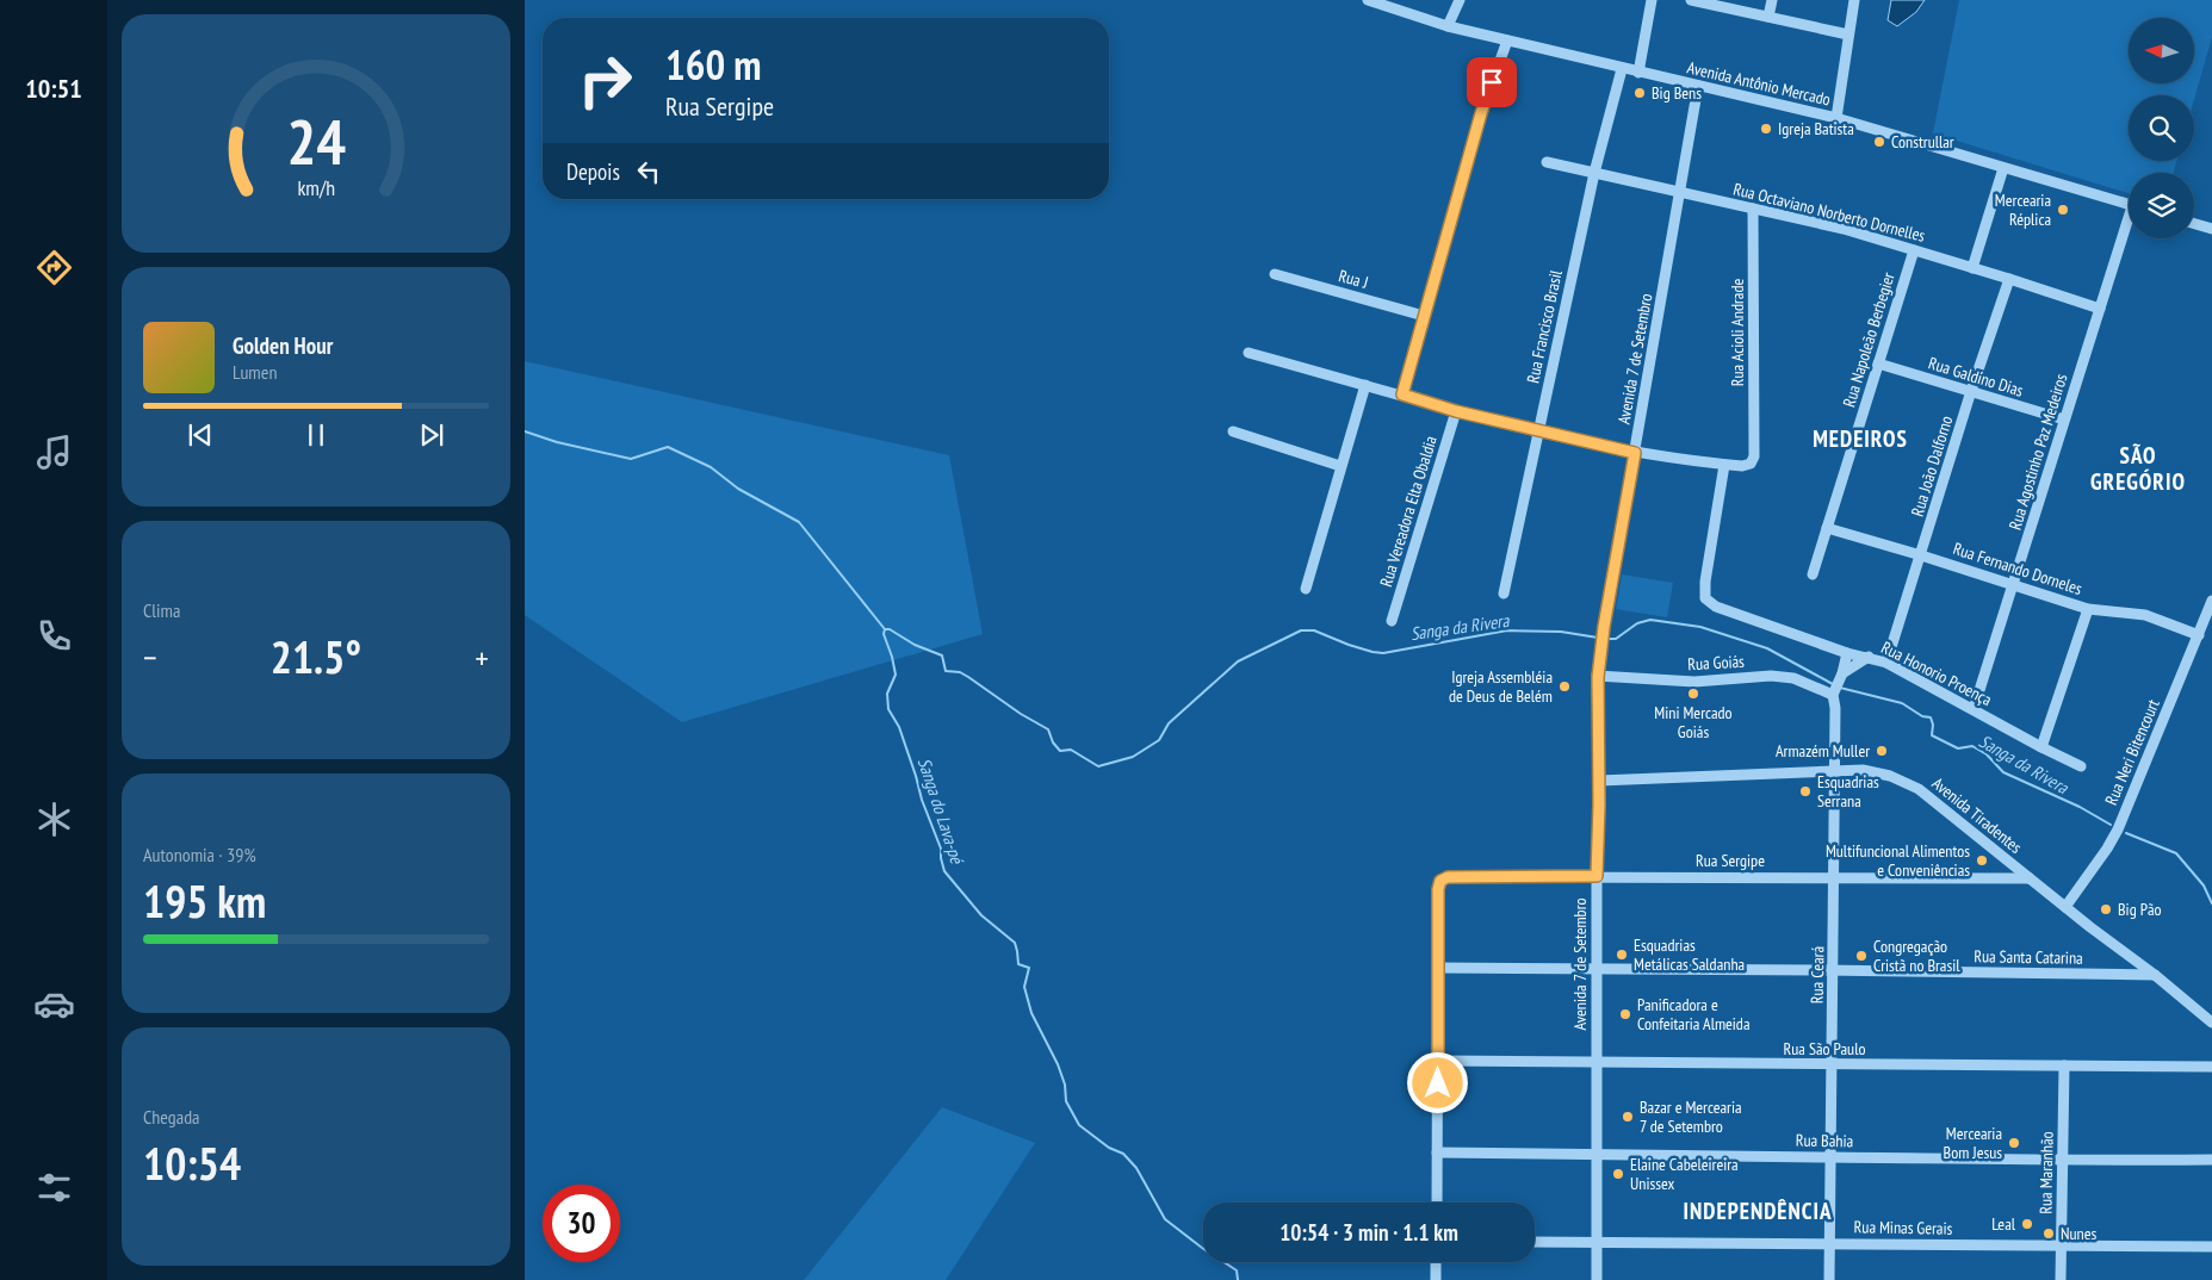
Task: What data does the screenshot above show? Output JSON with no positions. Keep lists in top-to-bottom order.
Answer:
{
  "streets": {
    "street": [
      "Avenida Antônio Mercado",
      "Rua Octaviano Norberto Dornelles",
      "Rua J",
      "Rua Francisco Brasil",
      "Rua Acioli Andrade",
      "Rua Napoleão Berbegier",
      "Avenida 7 de Setembro",
      "Rua Galdino Dias",
      "Rua Agostinho Paz Medeiros",
      "Rua João Dalforno",
      "Rua Vereadora Elta Obaldia",
      "Rua Fernando Dorneles",
      "Rua Goiás",
      "Rua Honorio Proença",
      "Rua Neri Bitencourt",
      "Avenida Tiradentes",
      "Rua Sergipe",
      "Rua Santa Catarina",
      "Rua Ceará",
      "Rua São Paulo",
      "Rua Bahia",
      "Rua Maranhão",
      "Rua Minas Gerais"
    ]
  },
  "crossings": [
    ["Avenida Antônio Mercado", "Rua Francisco Brasil"],
    ["Avenida Antônio Mercado", "Avenida 7 de Setembro"],
    ["Rua Octaviano Norberto Dornelles", "Rua Francisco Brasil"],
    ["Rua Octaviano Norberto Dornelles", "Rua Acioli Andrade"],
    ["Rua Octaviano Norberto Dornelles", "Rua Napoleão Berbegier"],
    ["Rua Octaviano Norberto Dornelles", "Avenida 7 de Setembro"],
    ["Rua Octaviano Norberto Dornelles", "Rua Agostinho Paz Medeiros"],
    ["Rua Octaviano Norberto Dornelles", "Rua João Dalforno"],
    ["Rua Acioli Andrade", "Rua Honorio Proença"],
    ["Rua Napoleão Berbegier", "Rua Galdino Dias"],
    ["Rua Napoleão Berbegier", "Rua Fernando Dorneles"],
    ["Avenida 7 de Setembro", "Rua Goiás"],
    ["Avenida 7 de Setembro", "Avenida Tiradentes"],
    ["Avenida 7 de Setembro", "Rua Sergipe"],
    ["Avenida 7 de Setembro", "Rua Santa Catarina"],
    ["Avenida 7 de Setembro", "Rua São Paulo"],
    ["Avenida 7 de Setembro", "Rua Bahia"],
    ["Avenida 7 de Setembro", "Rua Minas Gerais"],
    ["Rua Galdino Dias", "Rua Agostinho Paz Medeiros"],
    ["Rua Galdino Dias", "Rua João Dalforno"],
    ["Rua Agostinho Paz Medeiros", "Rua Fernando Dorneles"],
    ["Rua Agostinho Paz Medeiros", "Rua Honorio Proença"],
    ["Rua João Dalforno", "Rua Fernando Dorneles"],
    ["Rua João Dalforno", "Rua Honorio Proença"],
    ["Rua Fernando Dorneles", "Rua Neri Bitencourt"],
    ["Rua Goiás", "Rua Ceará"],
    ["Rua Honorio Proença", "Rua Ceará"],
    ["Rua Neri Bitencourt", "Avenida Tiradentes"],
    ["Avenida Tiradentes", "Rua Sergipe"],
    ["Avenida Tiradentes", "Rua Santa Catarina"],
    ["Avenida Tiradentes", "Rua Ceará"],
    ["Rua Sergipe", "Rua Santa Catarina"],
    ["Rua Sergipe", "Rua Ceará"],
    ["Rua Santa Catarina", "Rua Ceará"],
    ["Rua Ceará", "Rua São Paulo"],
    ["Rua Ceará", "Rua Bahia"],
    ["Rua Ceará", "Rua Minas Gerais"],
    ["Rua São Paulo", "Rua Maranhão"],
    ["Rua Bahia", "Rua Maranhão"],
    ["Rua Maranhão", "Rua Minas Gerais"]
  ],
  "districts": ["MEDEIROS", "SÃO GREGÓRIO", "INDEPENDÊNCIA"],
  "water": ["Sanga da Rivera", "Sanga do Lava-pé"],
  "places": [
    "Big Bens",
    "Igreja Batista",
    "Construllar",
    "Mercearia Réplica",
    "Igreja Assembléia de Deus de Belém",
    "Mini Mercado Goiás",
    "Armazém Muller",
    "Esquadrias Serrana",
    "Multifuncional Alimentos e Conveniências",
    "Big Pão",
    "Esquadrias Metálicas Saldanha",
    "Congregação Cristã no Brasil",
    "Panificadora e Confeitaria Almeida",
    "Bazar e Mercearia 7 de Setembro",
    "Mercearia Bom Jesus",
    "Elaine Cabeleireira Unissex",
    "Leal",
    "Nunes"
  ],
  "north": "left",
  "page": {
    "tabs": "10:51",
    "turn": ["160 m", "Rua Sergipe"],
    "then": "Depois",
    "song": ["Golden Hour", "Lumen"],
    "tile": [
      "Clima",
      ["Autonomia · 39%", "195 km"],
      ["Chegada", "10:54"]
    ],
    "heat": ["−", "21.5°", "+"],
    "limit": "30",
    "trip": "10:54 · 3 min · 1.1 km",
    "gauge": ["24", "km/h"]
  }
}
